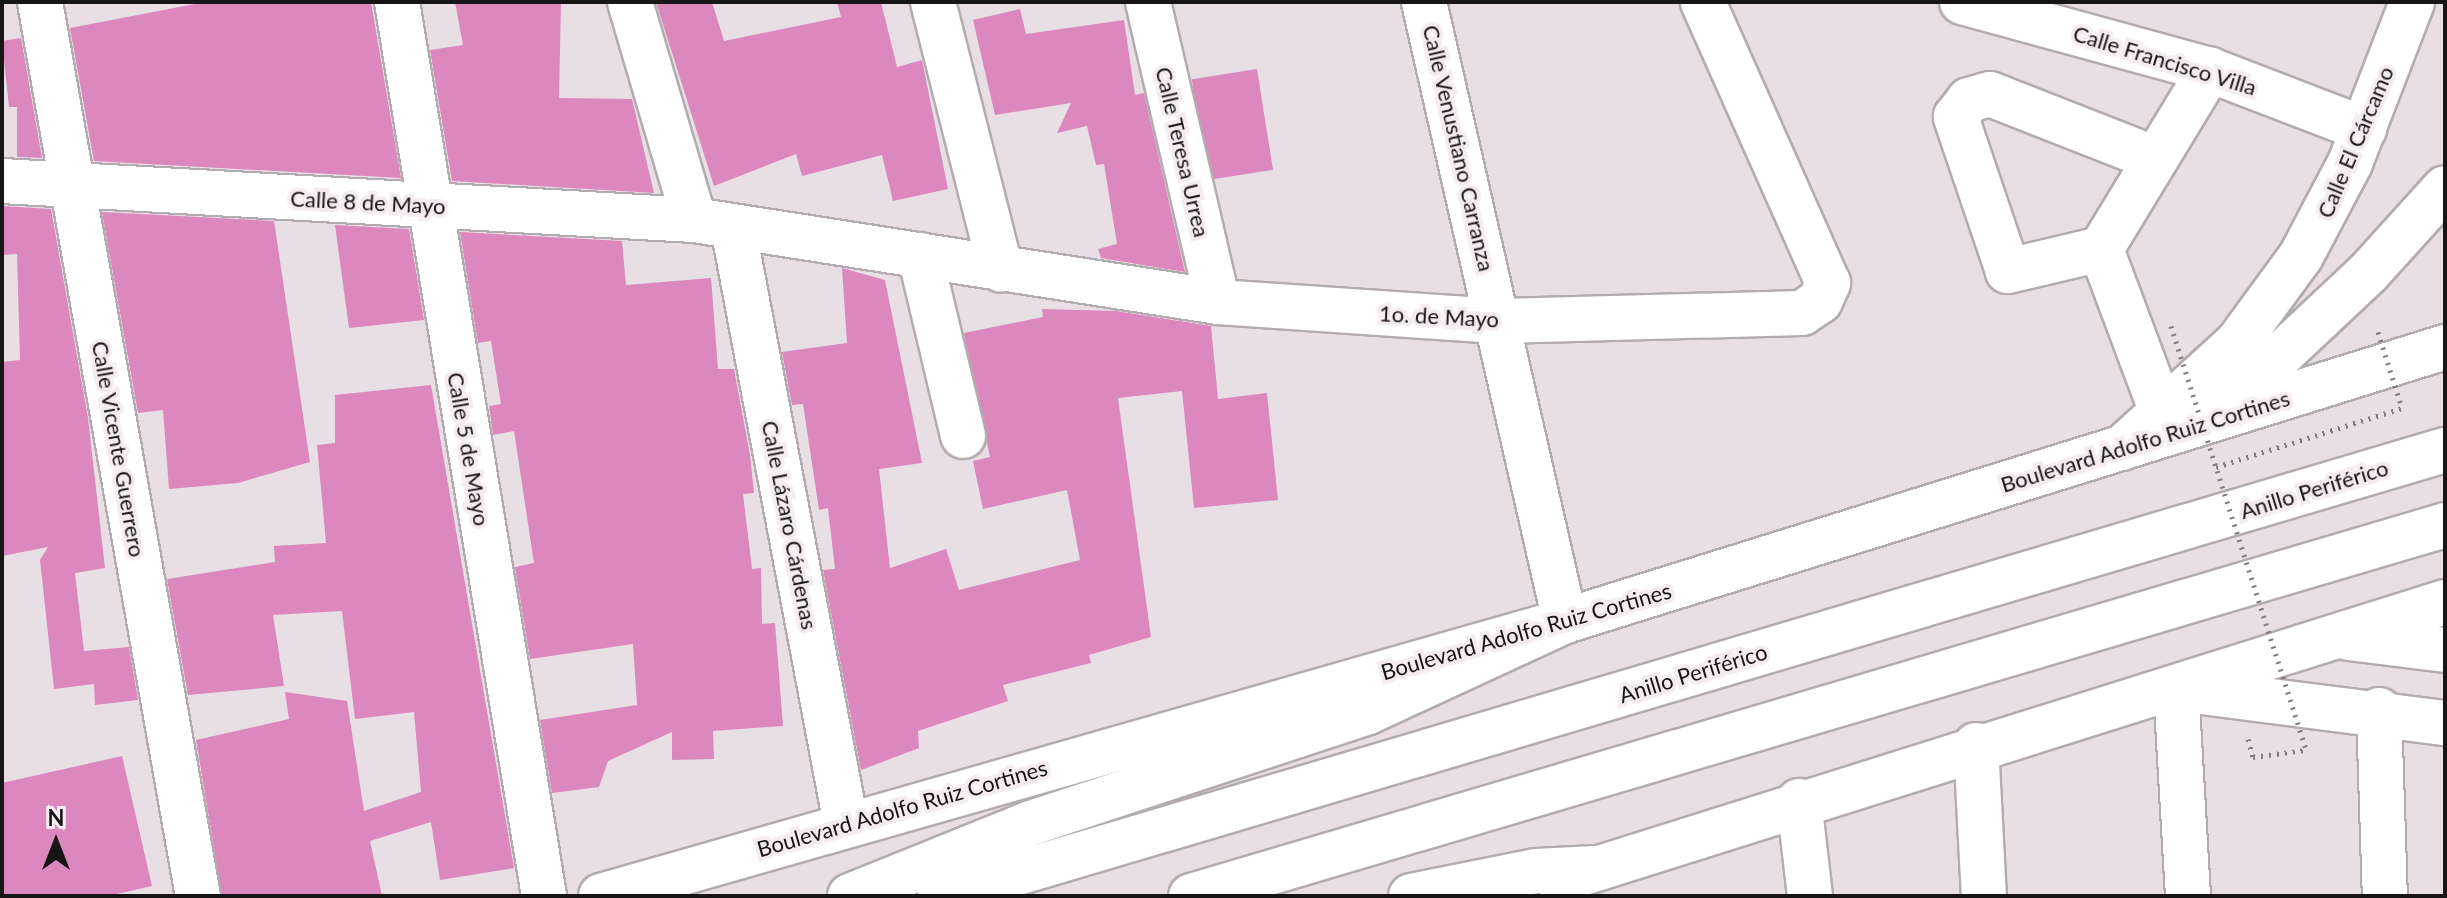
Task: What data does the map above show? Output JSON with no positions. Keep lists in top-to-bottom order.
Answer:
{
  "streets": {
    "main road": [
      "Calle Francisco Villa",
      "Calle El Cárcamo",
      "Calle Venustiano Carranza",
      "Calle Teresa Urrea",
      "Calle 8 de Mayo",
      "1o. de Mayo",
      "Boulevard Adolfo Ruiz Cortines",
      "Calle Vicente Guerrero",
      "Calle 5 de Mayo",
      "Anillo Periférico",
      "Calle Lázaro Cárdenas"
    ]
  },
  "crossings": [
    ["Calle Francisco Villa", "Calle El Cárcamo"],
    ["Calle El Cárcamo", "Boulevard Adolfo Ruiz Cortines"],
    ["Calle Venustiano Carranza", "1o. de Mayo"],
    ["Calle Venustiano Carranza", "Boulevard Adolfo Ruiz Cortines"],
    ["Calle Teresa Urrea", "1o. de Mayo"],
    ["Calle 8 de Mayo", "1o. de Mayo"],
    ["Calle 8 de Mayo", "Calle Vicente Guerrero"],
    ["Calle 8 de Mayo", "Calle 5 de Mayo"],
    ["Calle 8 de Mayo", "Calle Lázaro Cárdenas"],
    ["1o. de Mayo", "Calle Lázaro Cárdenas"],
    ["Boulevard Adolfo Ruiz Cortines", "Calle Lázaro Cárdenas"]
  ],
  "north": "top"
}
